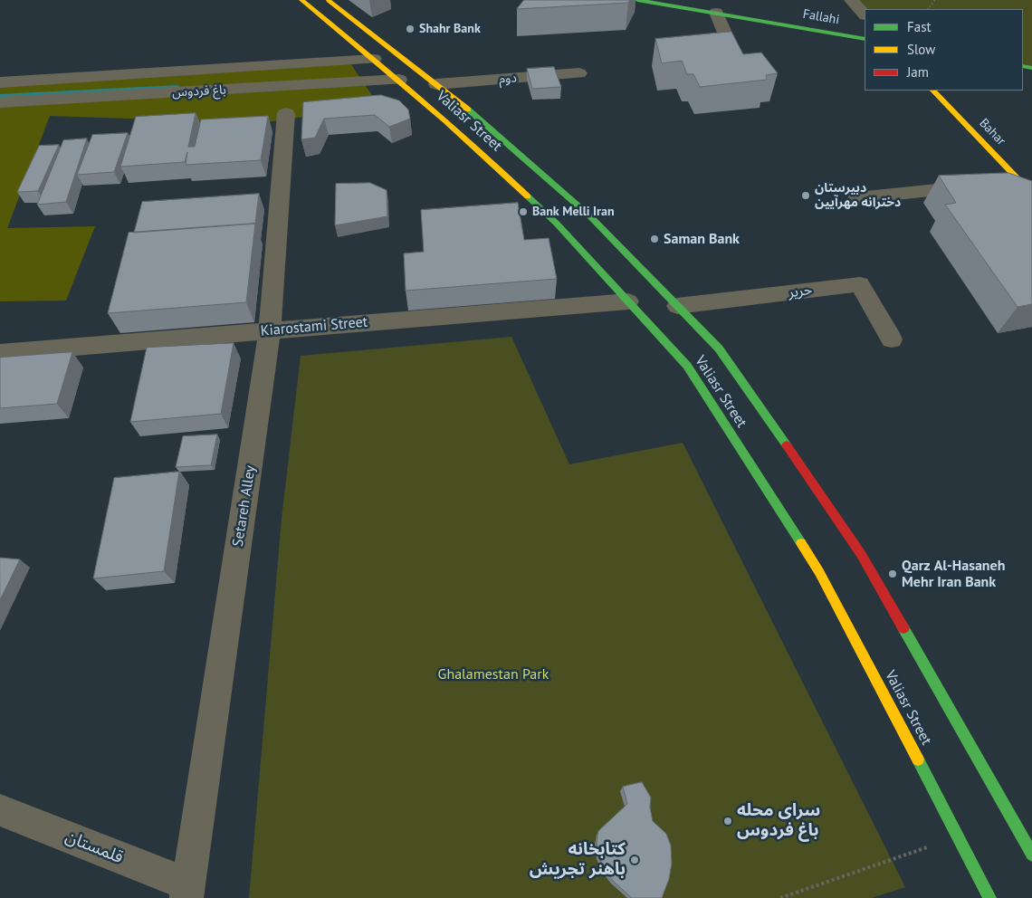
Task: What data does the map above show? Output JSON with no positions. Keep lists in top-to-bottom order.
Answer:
{
  "streets": {
    "main road": ["Fallahi", "Valiasr Street", "Bahar"],
    "street": [
      "دوم",
      "باغ فردوس",
      "حریر",
      "Kiarostami Street",
      "Setareh Alley",
      "قلمستان"
    ]
  },
  "crossings": [
    ["دوم", "Valiasr Street"],
    ["باغ فردوس", "Valiasr Street"],
    ["Valiasr Street", "حریر"],
    ["Valiasr Street", "Kiarostami Street"],
    ["Kiarostami Street", "Setareh Alley"],
    ["Setareh Alley", "قلمستان"]
  ],
  "parks": ["Ghalamestan Park"],
  "places": [
    "Shahr Bank",
    "دبیرستان دخترانه مهرآیین",
    "Bank Melli Iran",
    "Saman Bank",
    "Qarz Al-Hasaneh Mehr Iran Bank",
    "سرای محله باغ فردوس",
    "کتابخانه باهنر تجریش"
  ],
  "legend": ["Fast", "Slow", "Jam"]
}
